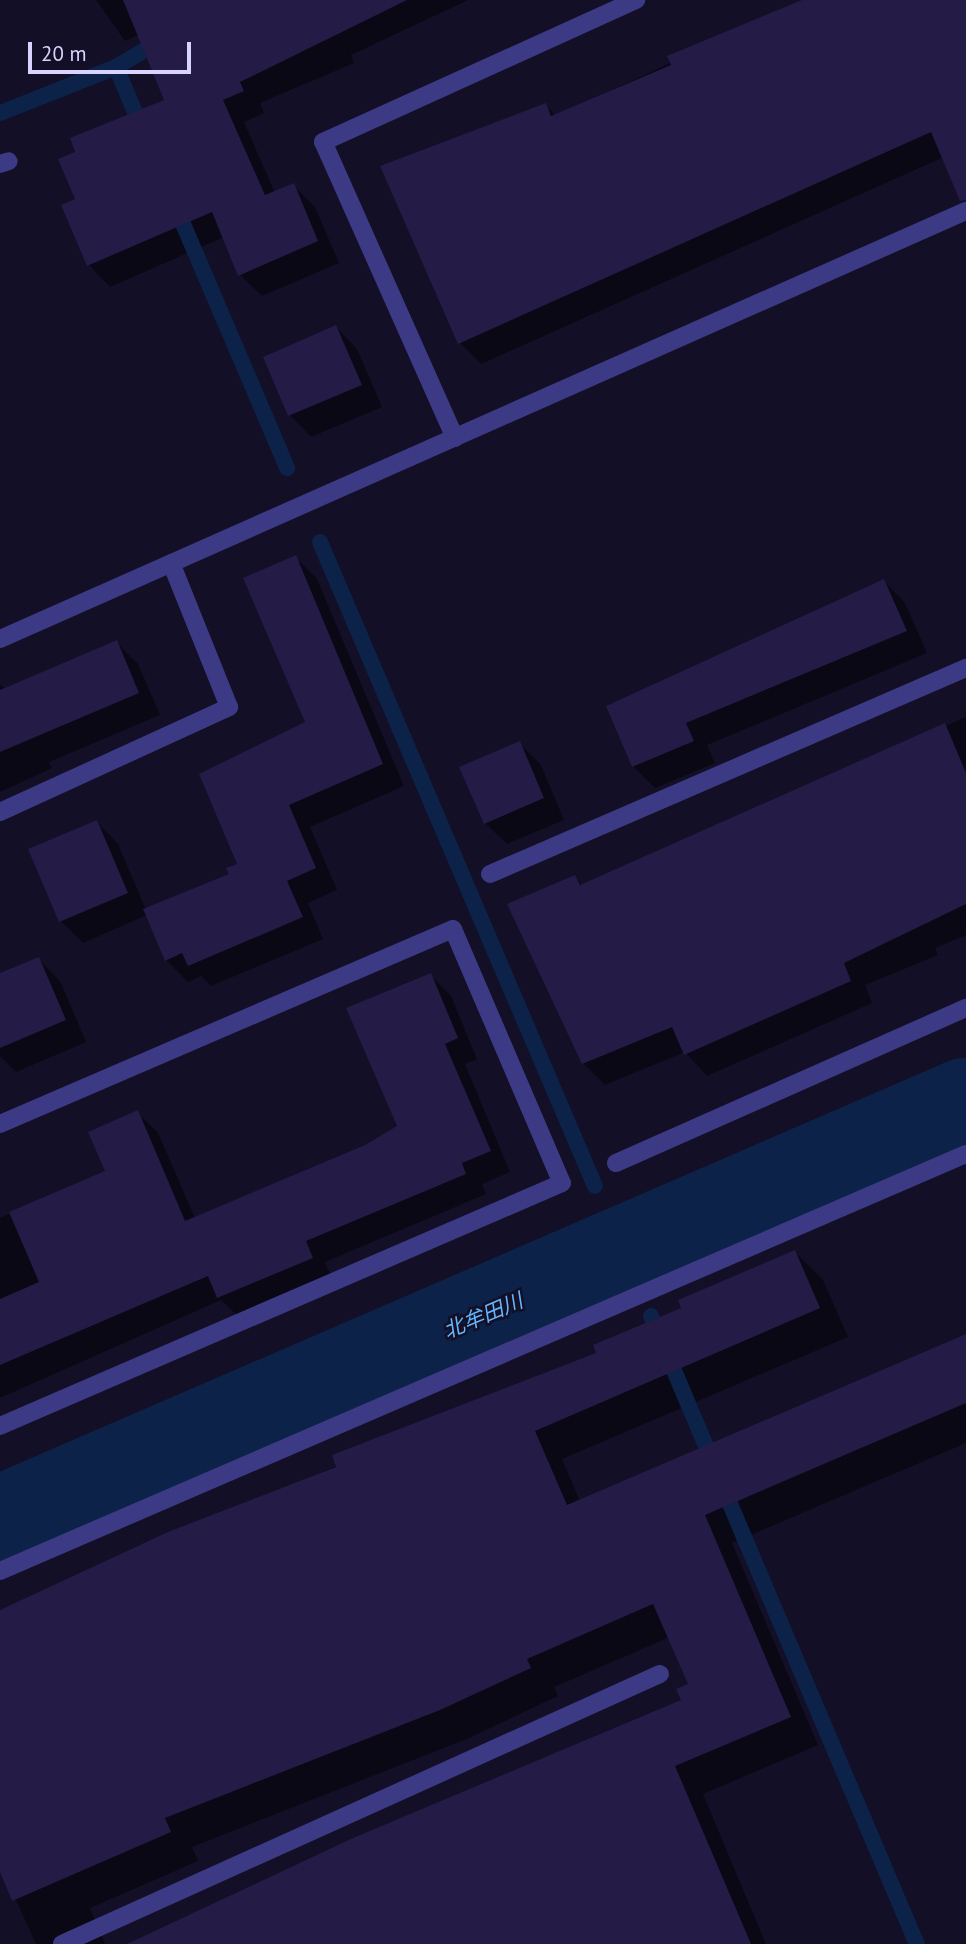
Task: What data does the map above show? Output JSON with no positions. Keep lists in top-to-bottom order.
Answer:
{
  "water": ["北牟田川"],
  "scale_bar": "20 m"
}
